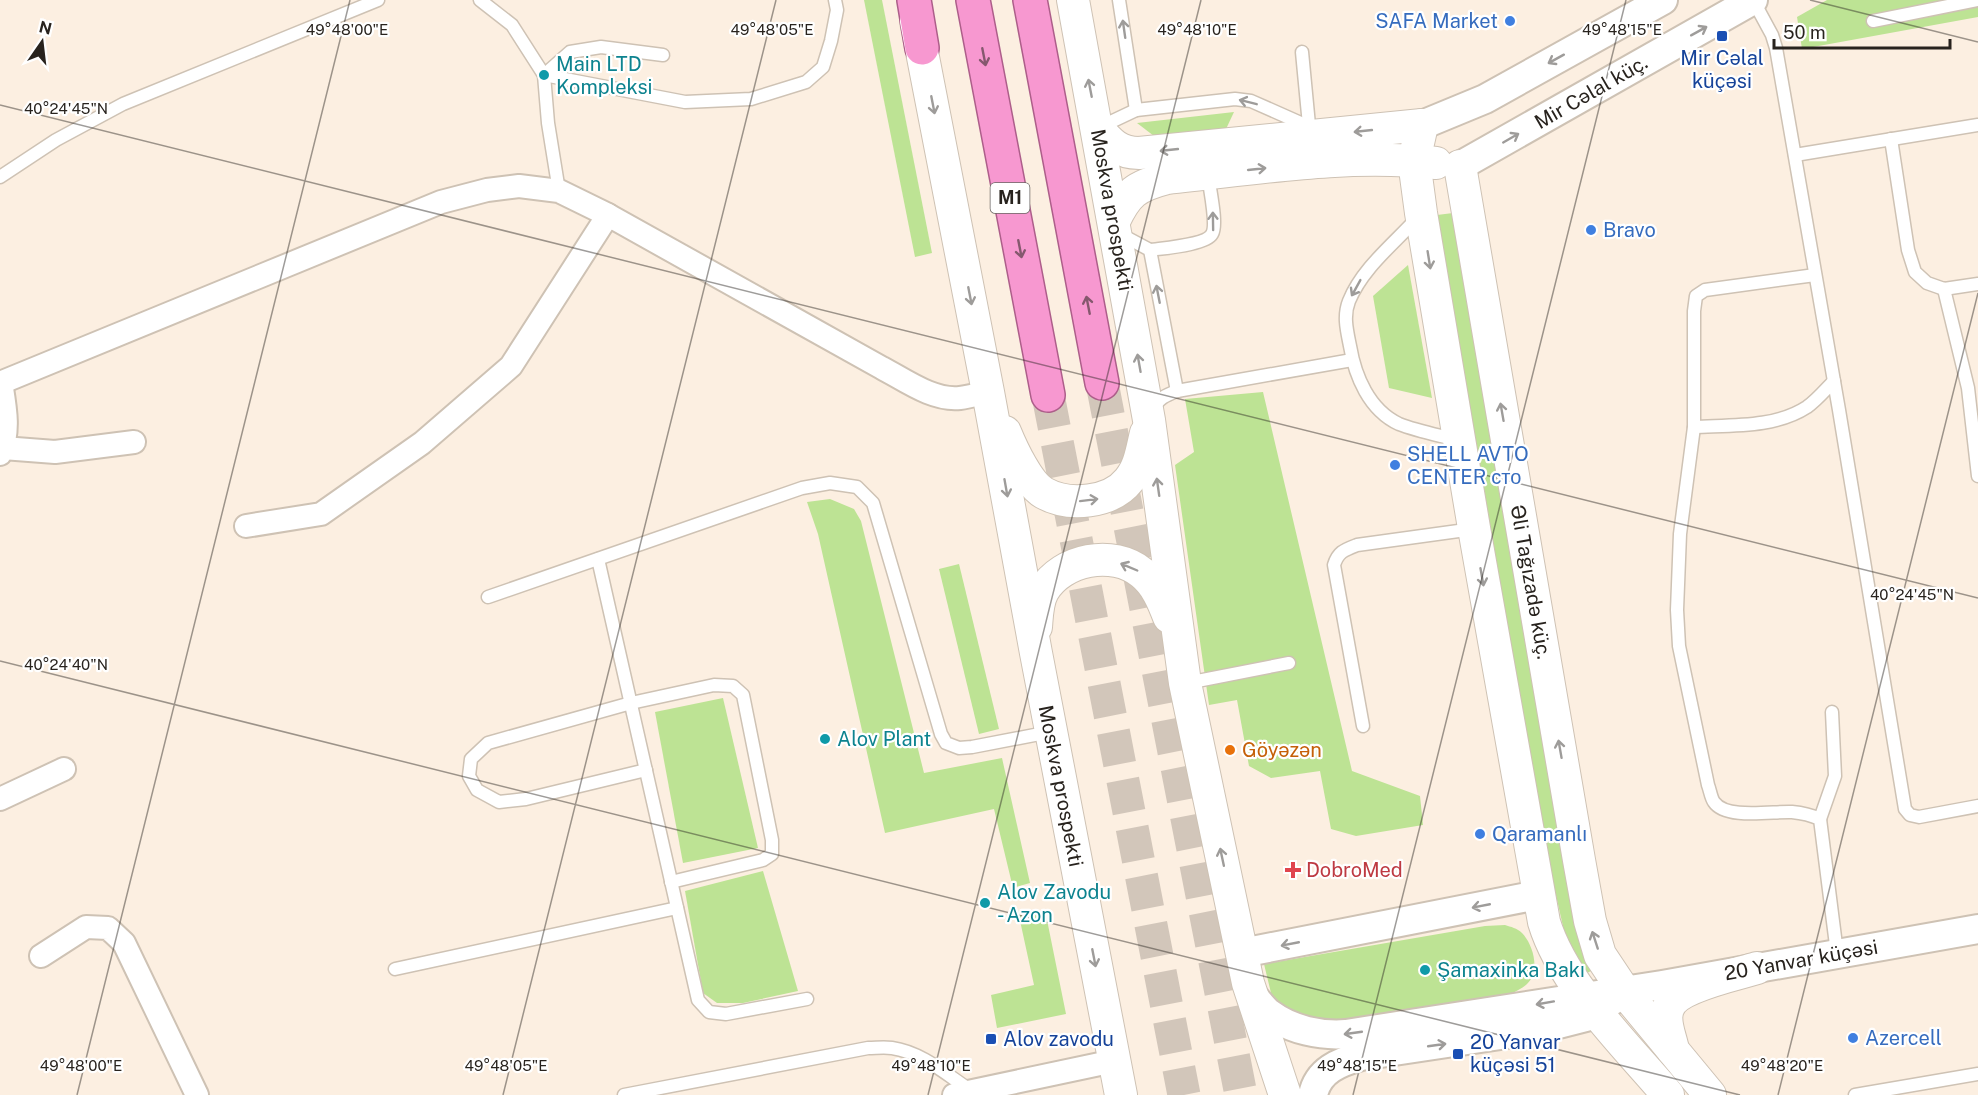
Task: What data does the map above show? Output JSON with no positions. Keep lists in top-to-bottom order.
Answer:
{
  "streets": {
    "highway": ["M1", "Moskva prospekti"],
    "main road": ["Əli Tağızadə küç."],
    "street": ["Mir Cəlal küç.", "20 Yanvar küçəsi"]
  },
  "crossings": [
    ["Mir Cəlal küç.", "Əli Tağızadə küç."],
    ["Əli Tağızadə küç.", "20 Yanvar küçəsi"]
  ],
  "places": {
    "other": [
      "SAFA Market",
      "Main LTD Kompleksi",
      "Bravo",
      "SHELL AVTO CENTER сто",
      "Alov Plant",
      "Göyəzən",
      "Qaramanlı",
      "Alov Zavodu - Azon",
      "Şamaxinka Bakı",
      "Azercell"
    ],
    "transit": ["Mir Cəlal küçəsi", "Alov zavodu", "20 Yanvar küçəsi 51"],
    "health": ["DobroMed"]
  },
  "scale_bar": "50 m",
  "north": "top",
  "coordinates": [
    "49°48'00\"E",
    "49°48'05\"E",
    "49°48'10\"E",
    "49°48'15\"E",
    "40°24'45\"N",
    "40°24'40\"N",
    "49°48'20\"E"
  ]
}
